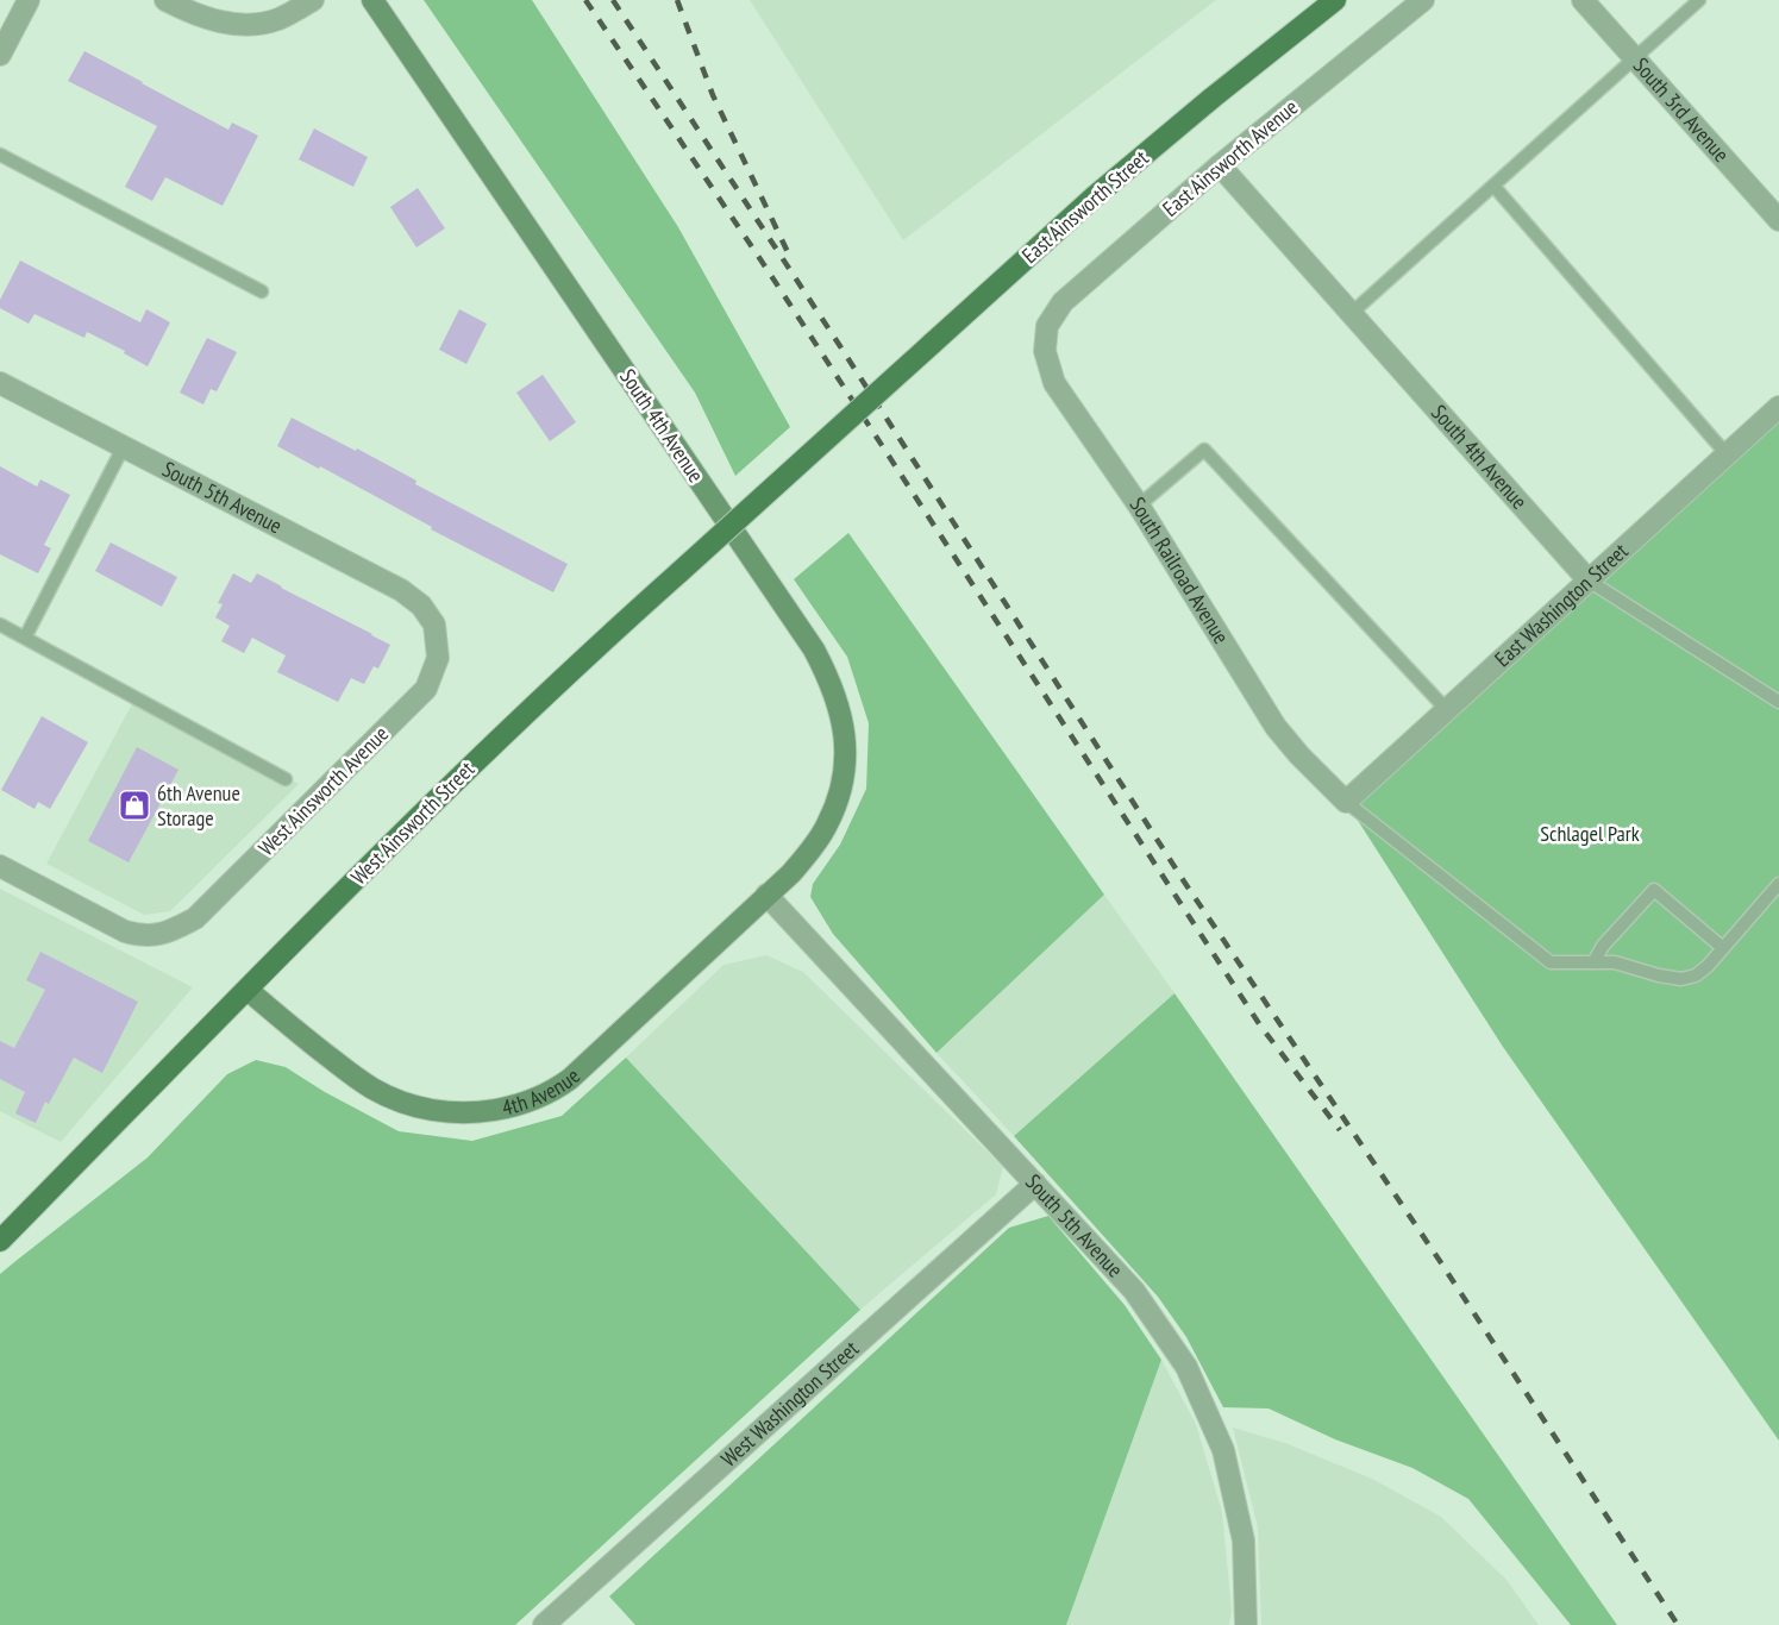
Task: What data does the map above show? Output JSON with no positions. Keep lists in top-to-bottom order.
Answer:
{
  "streets": {
    "main road": ["East Ainsworth Street", "West Ainsworth Street"],
    "street": [
      "South 3rd Avenue",
      "East Ainsworth Avenue",
      "South 4th Avenue",
      "South 5th Avenue",
      "South Railroad Avenue",
      "East Washington Street",
      "West Ainsworth Avenue",
      "4th Avenue",
      "West Washington Street"
    ]
  },
  "crossings": [
    ["East Ainsworth Avenue", "South 4th Avenue"],
    ["East Ainsworth Avenue", "South Railroad Avenue"],
    ["East Ainsworth Street", "West Ainsworth Street"],
    ["South 4th Avenue", "East Washington Street"],
    ["South 4th Avenue", "4th Avenue"],
    ["South 5th Avenue", "West Ainsworth Avenue"],
    ["South 5th Avenue", "4th Avenue"],
    ["South 5th Avenue", "West Washington Street"],
    ["South Railroad Avenue", "East Washington Street"],
    ["West Ainsworth Street", "4th Avenue"]
  ],
  "parks": ["Schlagel Park"],
  "places": {
    "shop": ["6th Avenue Storage"]
  }
}
